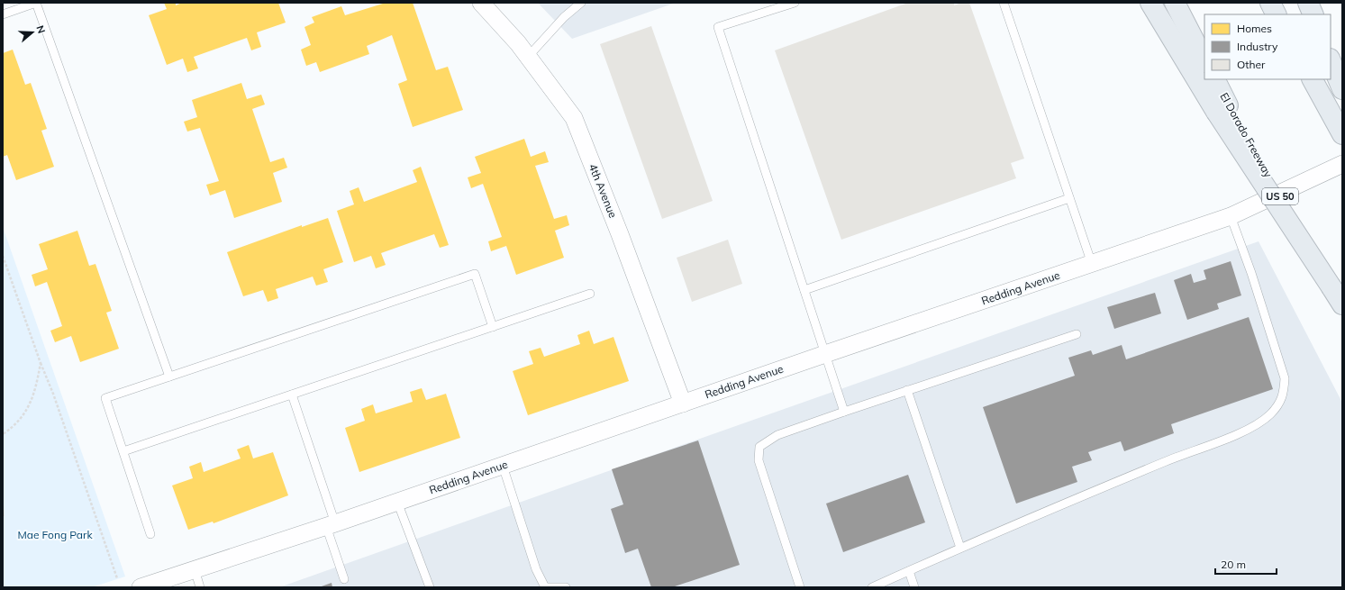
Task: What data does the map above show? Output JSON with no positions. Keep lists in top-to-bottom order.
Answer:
{
  "streets": {
    "highway": ["El Dorado Freeway"],
    "street": ["4th Avenue", "Redding Avenue"]
  },
  "crossings": [
    ["4th Avenue", "Redding Avenue"]
  ],
  "parks": ["Mae Fong Park"],
  "legend": ["Homes", "Industry", "Other"],
  "scale_bar": "20 m",
  "north": "right"
}
